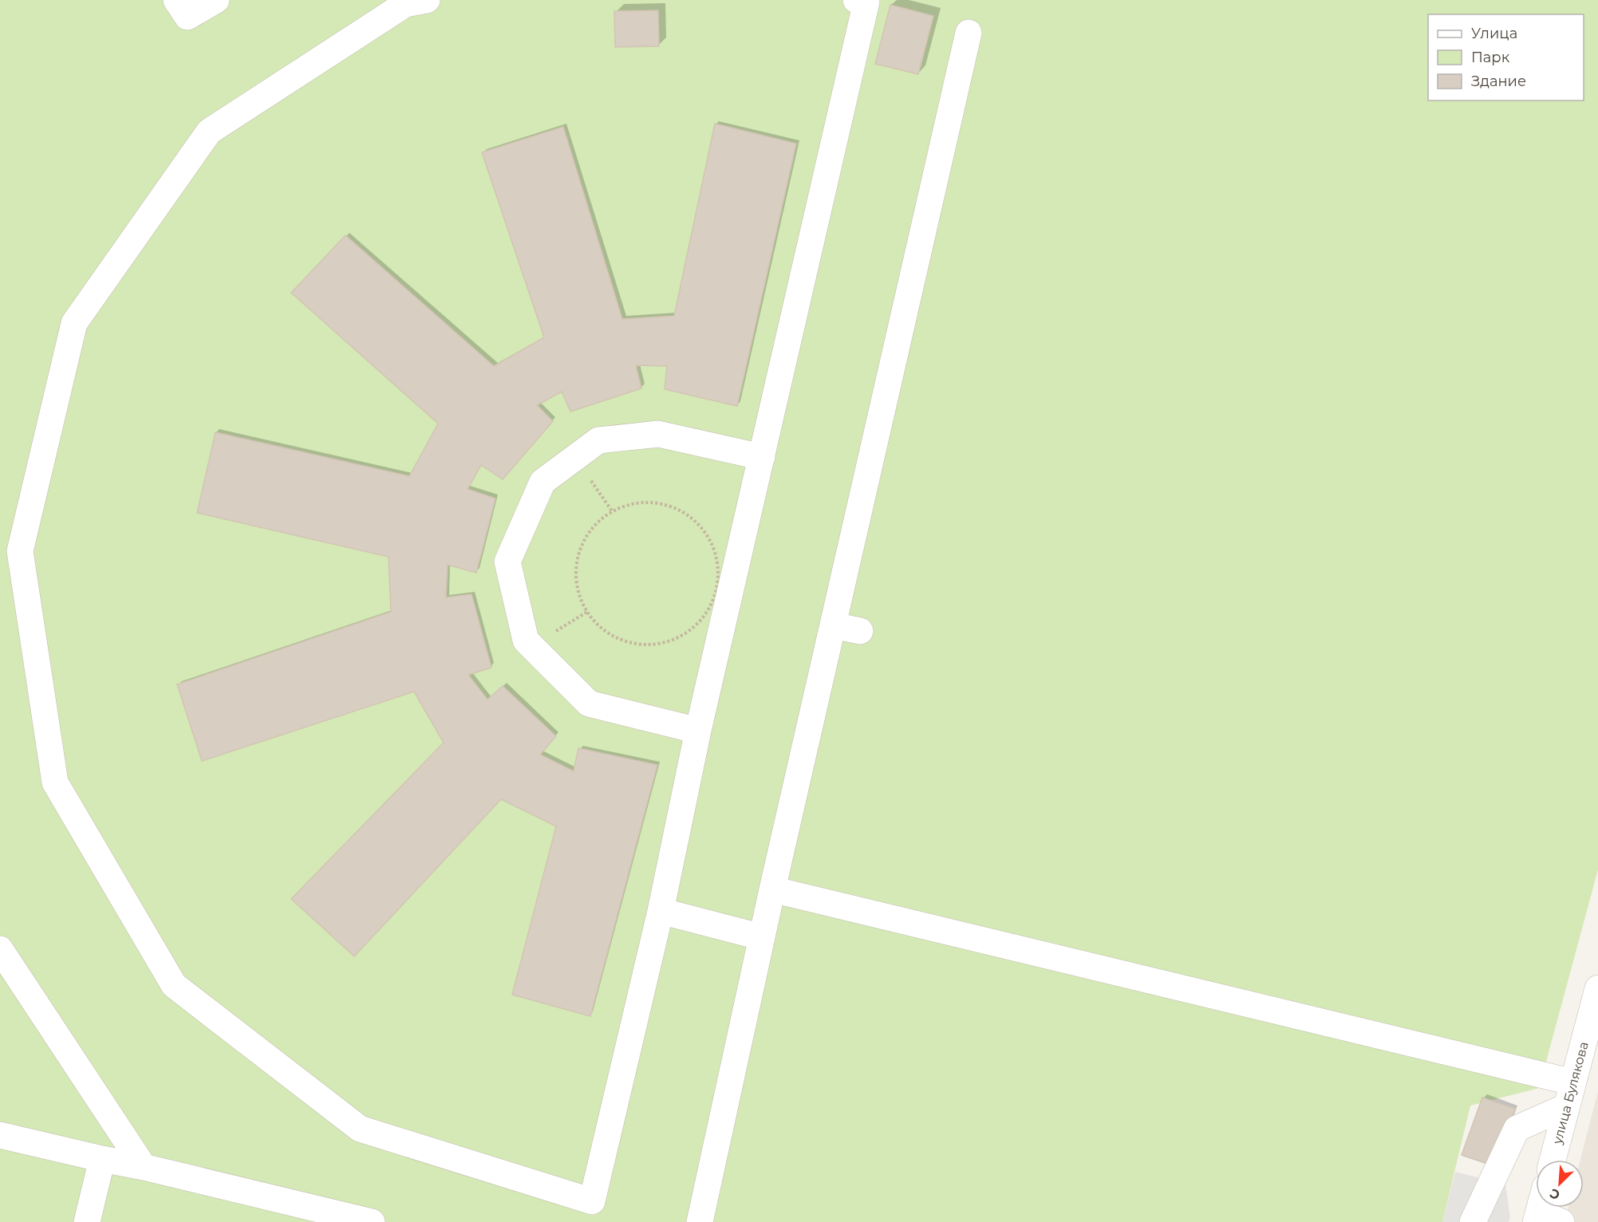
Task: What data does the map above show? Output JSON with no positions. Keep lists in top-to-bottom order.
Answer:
{
  "streets": {
    "street": ["улица Булякова"]
  },
  "legend": ["Улица", "Парк", "Здание"],
  "north": "bottom left"
}
